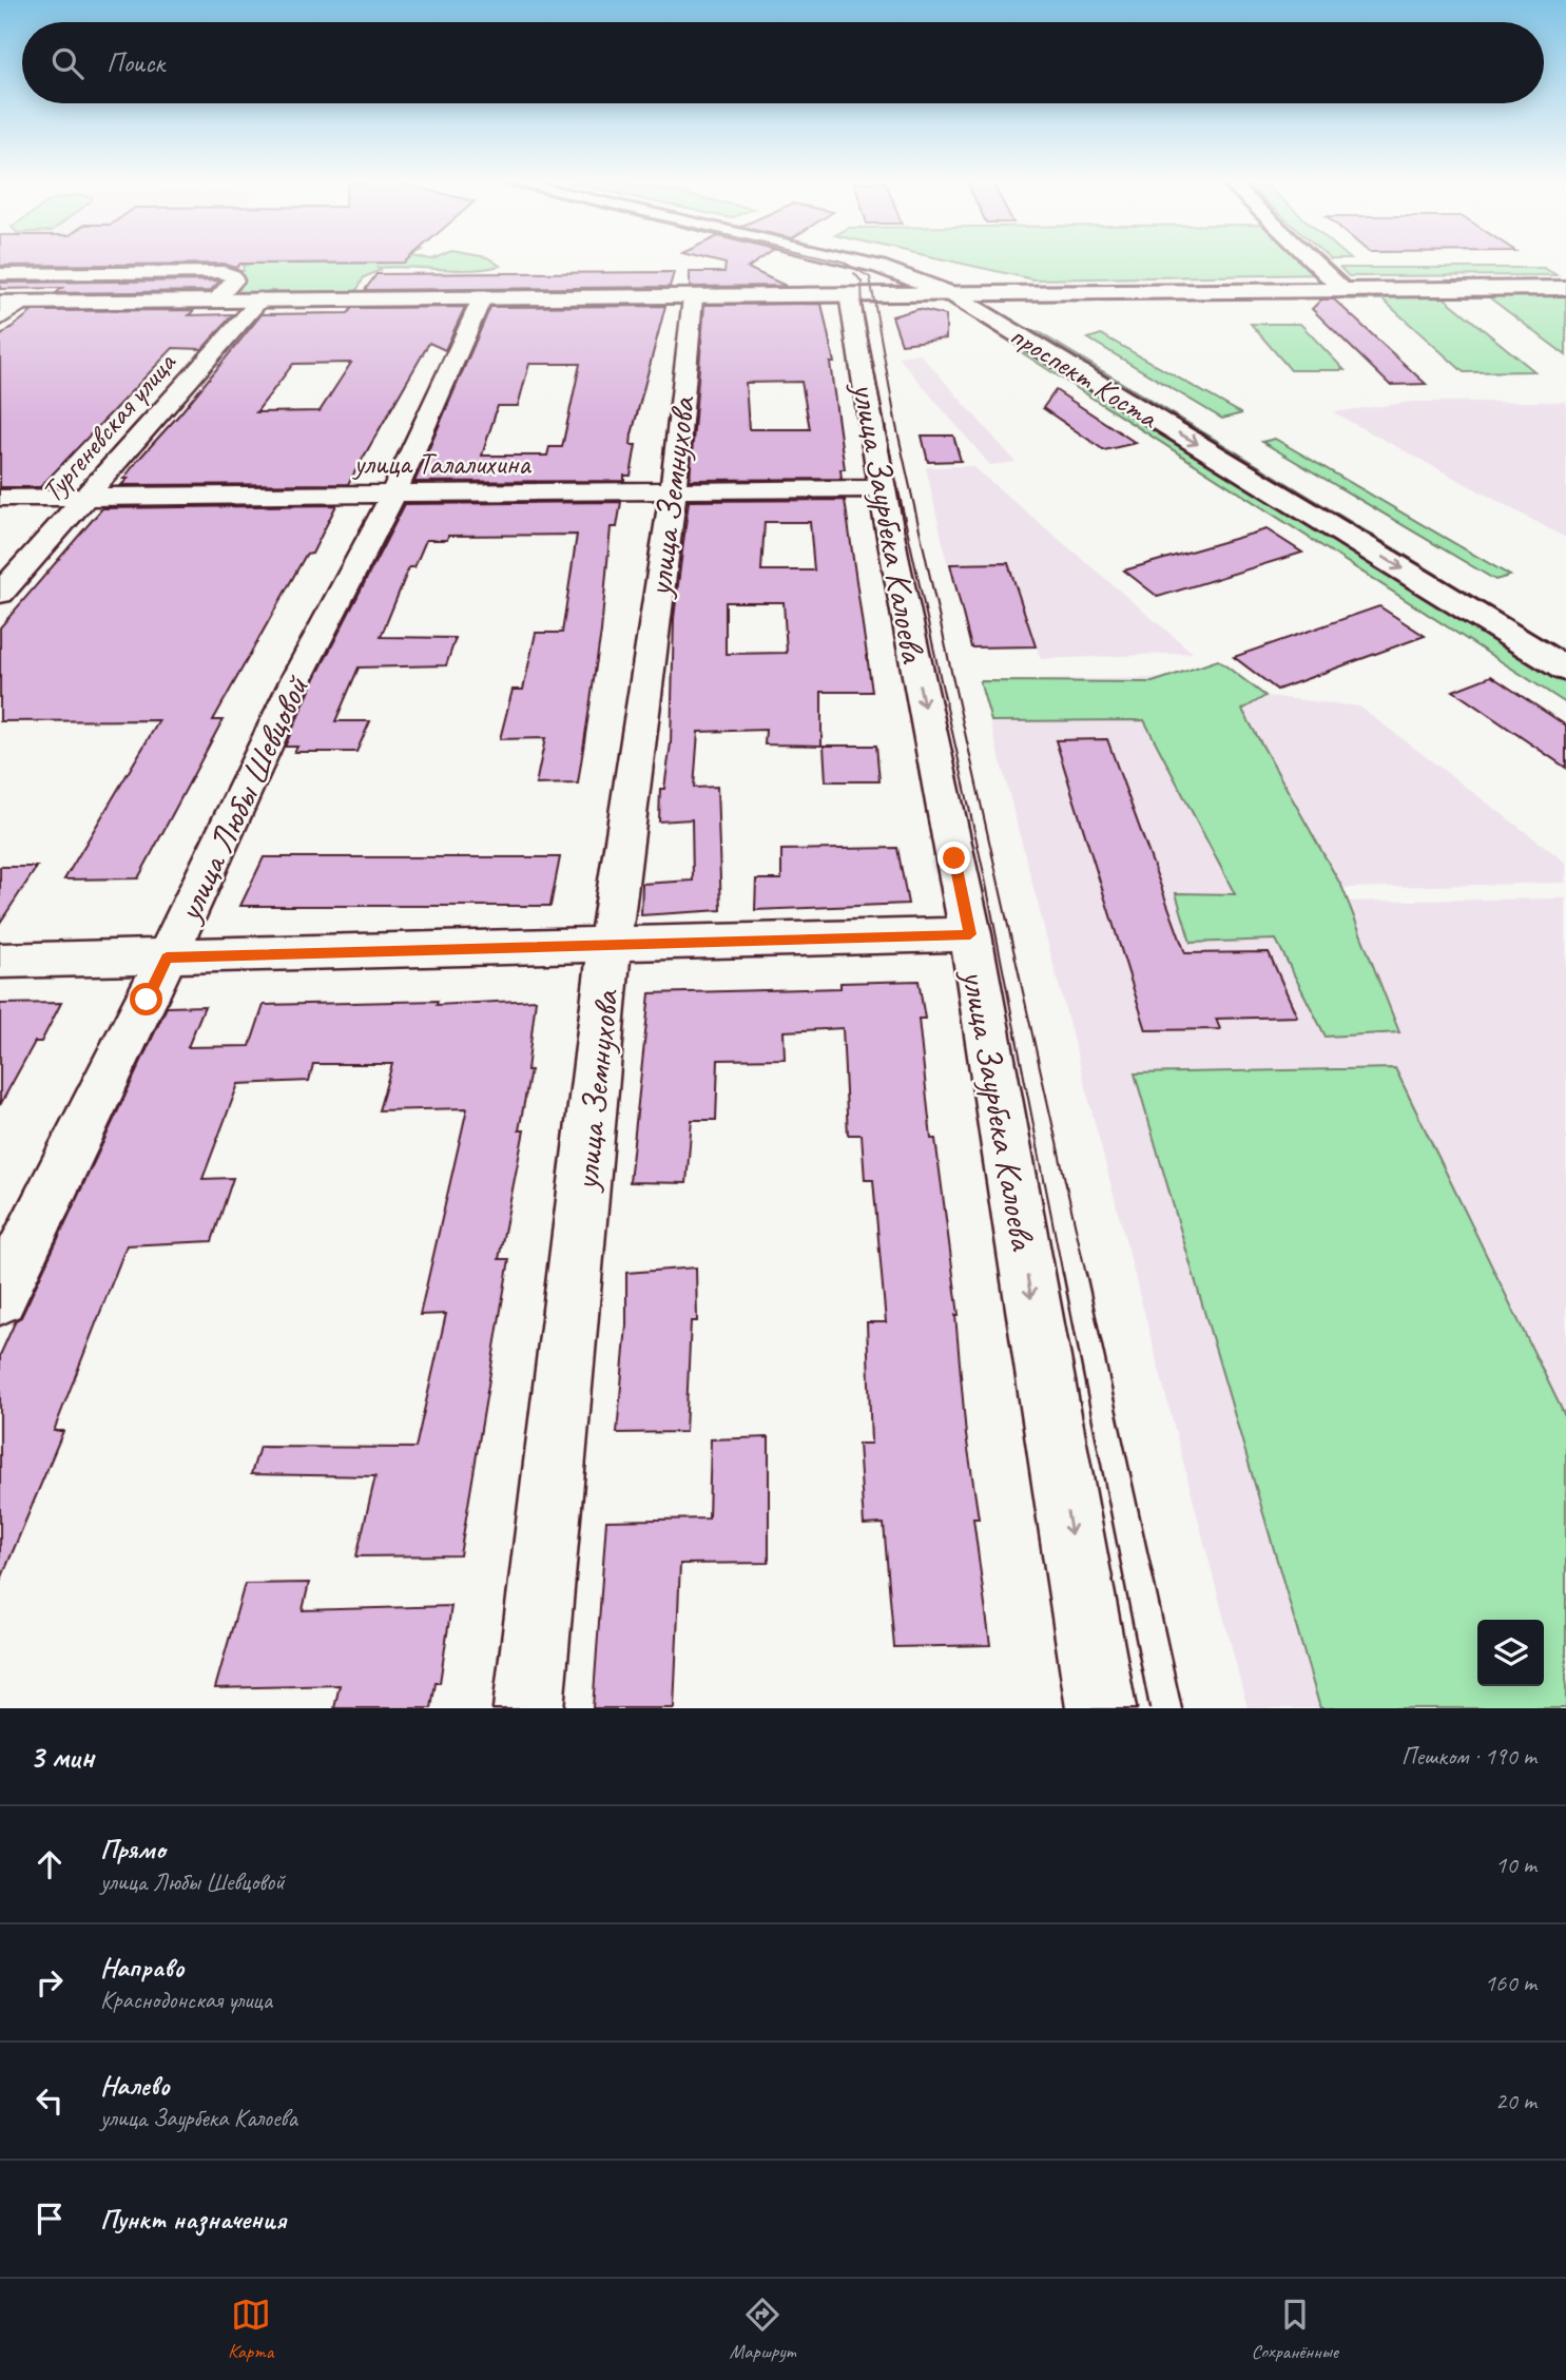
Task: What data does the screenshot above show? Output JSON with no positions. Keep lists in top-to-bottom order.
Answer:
{
  "streets": {
    "main road": ["проспект Коста"],
    "street": [
      "Тургеневская улица",
      "улица Талалихина",
      "улица Земнухова",
      "улица Заурбека Калоева",
      "улица Любы Шевцовой"
    ]
  },
  "crossings": [
    ["Тургеневская улица", "улица Талалихина"],
    ["улица Талалихина", "улица Земнухова"],
    ["улица Талалихина", "улица Заурбека Калоева"],
    ["улица Талалихина", "улица Любы Шевцовой"]
  ],
  "one_way": ["улица Заурбека Калоева"],
  "page": {
    "search": "Поиск",
    "heading": ["3 мин", "Пешком · 190 m"],
    "list": [
      ["Прямо", "улица Любы Шевцовой", "10 m"],
      ["Направо", "Краснодонская улица", "160 m"],
      ["Налево", "улица Заурбека Калоева", "20 m"],
      "Пункт назначения"
    ],
    "nav": ["Карта", "Маршрут", "Сохранённые"]
  }
}
